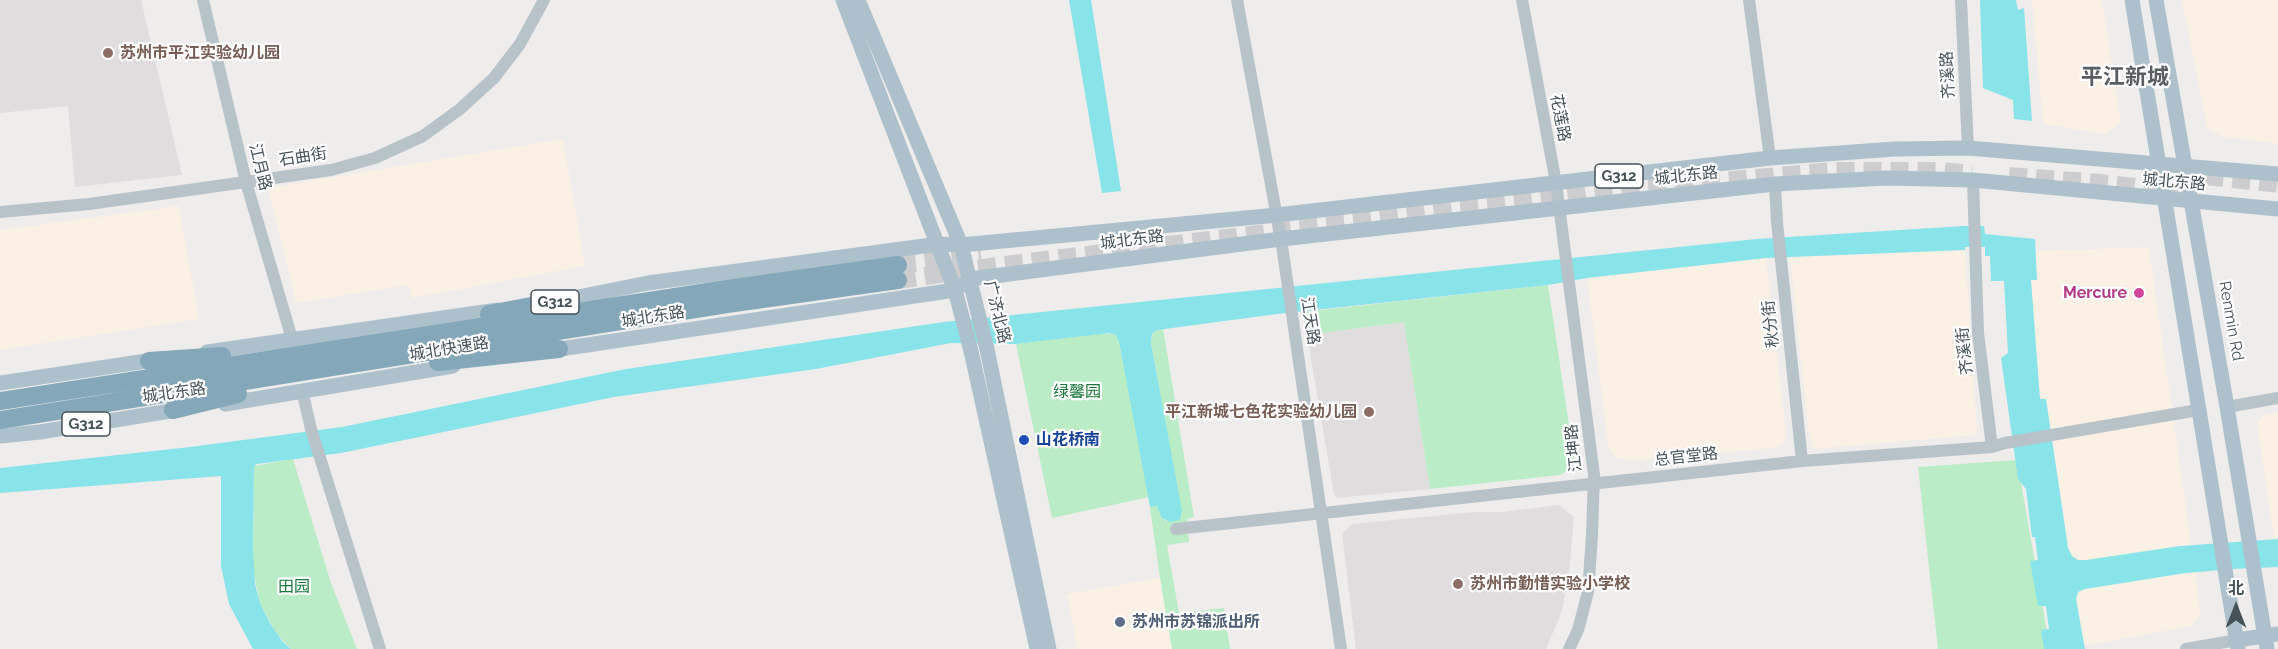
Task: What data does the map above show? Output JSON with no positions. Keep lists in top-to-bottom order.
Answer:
{
  "streets": {
    "highway": ["城北快速路"],
    "main road": [
      "G312",
      "城北东路",
      "广济北路",
      "Renmin Rd"
    ],
    "street": [
      "齐溪路",
      "花莲路",
      "石曲街",
      "江月路",
      "江天路",
      "秋分街",
      "齐溪街",
      "江坤路",
      "总官堂路"
    ]
  },
  "crossings": [
    ["齐溪路", "城北东路"],
    ["花莲路", "城北东路"],
    ["花莲路", "江坤路"],
    ["石曲街", "江月路"],
    ["江月路", "城北东路"],
    ["城北东路", "广济北路"],
    ["城北东路", "江天路"],
    ["城北东路", "Renmin Rd"],
    ["城北东路", "秋分街"],
    ["城北东路", "齐溪街"],
    ["江天路", "总官堂路"],
    ["秋分街", "总官堂路"],
    ["齐溪街", "总官堂路"],
    ["江坤路", "总官堂路"]
  ],
  "districts": ["平江新城"],
  "parks": ["绿馨园", "田园"],
  "places": [
    "苏州市平江实验幼儿园",
    "Mercure",
    "平江新城七色花实验幼儿园",
    "山花桥南",
    "苏州市勤惜实验小学校",
    "苏州市苏锦派出所"
  ],
  "north": "top"
}
